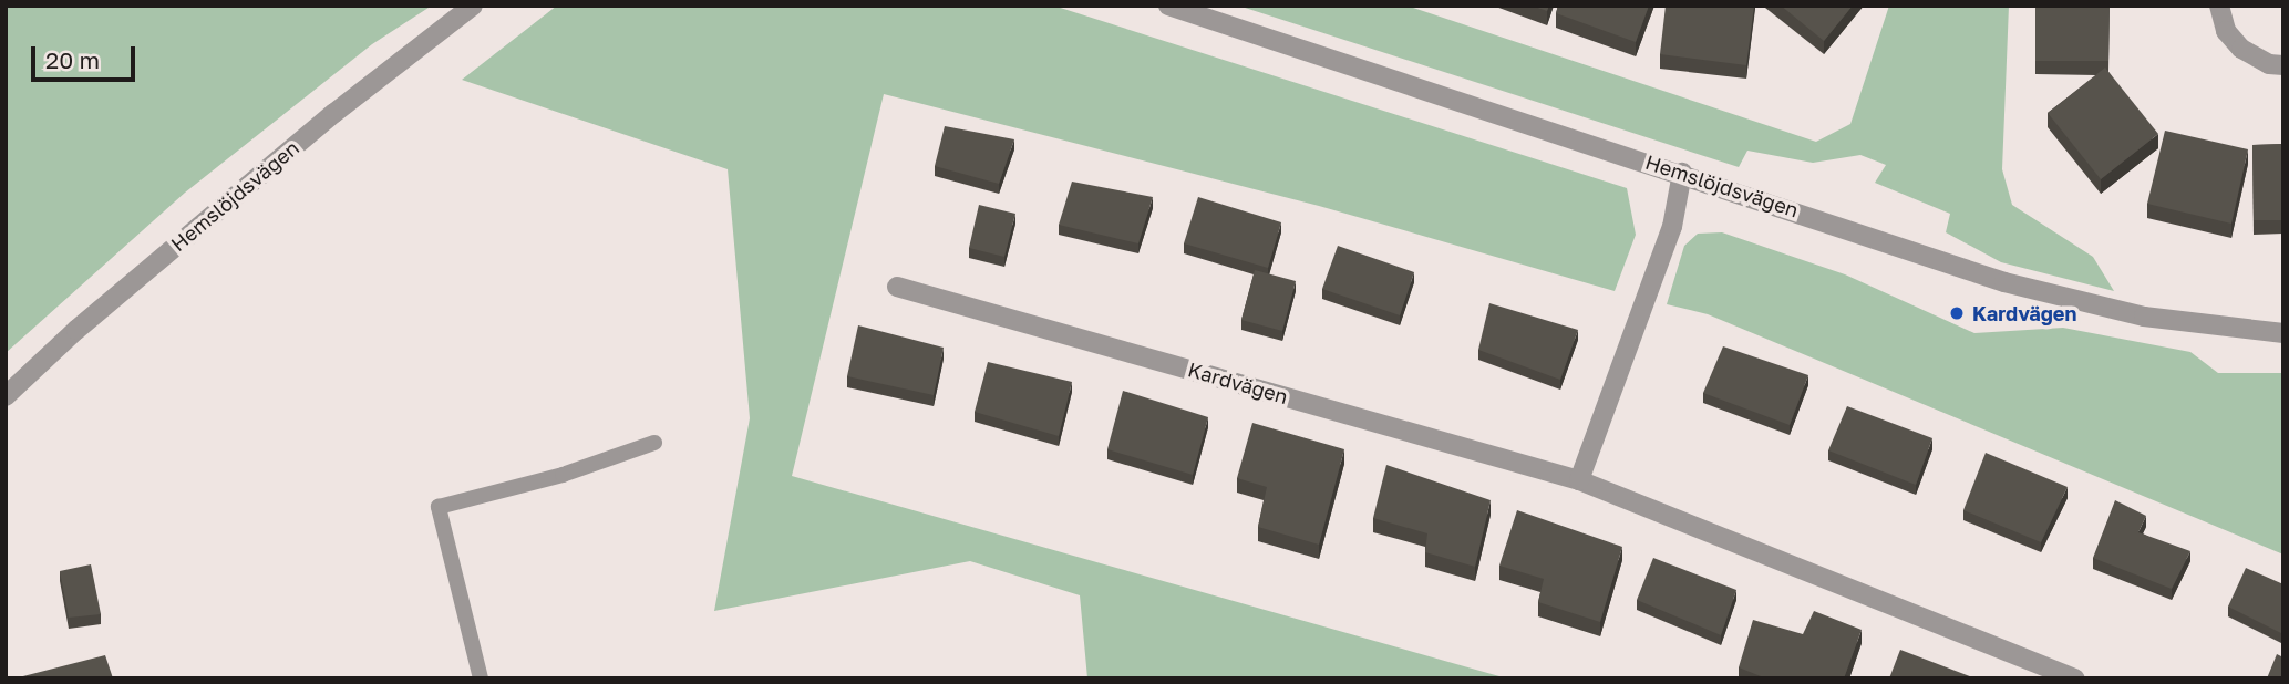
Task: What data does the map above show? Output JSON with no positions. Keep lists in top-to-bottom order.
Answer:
{
  "streets": {
    "street": ["Hemslöjdsvägen", "Kardvägen"]
  },
  "places": ["Kardvägen"],
  "scale_bar": "20 m"
}
